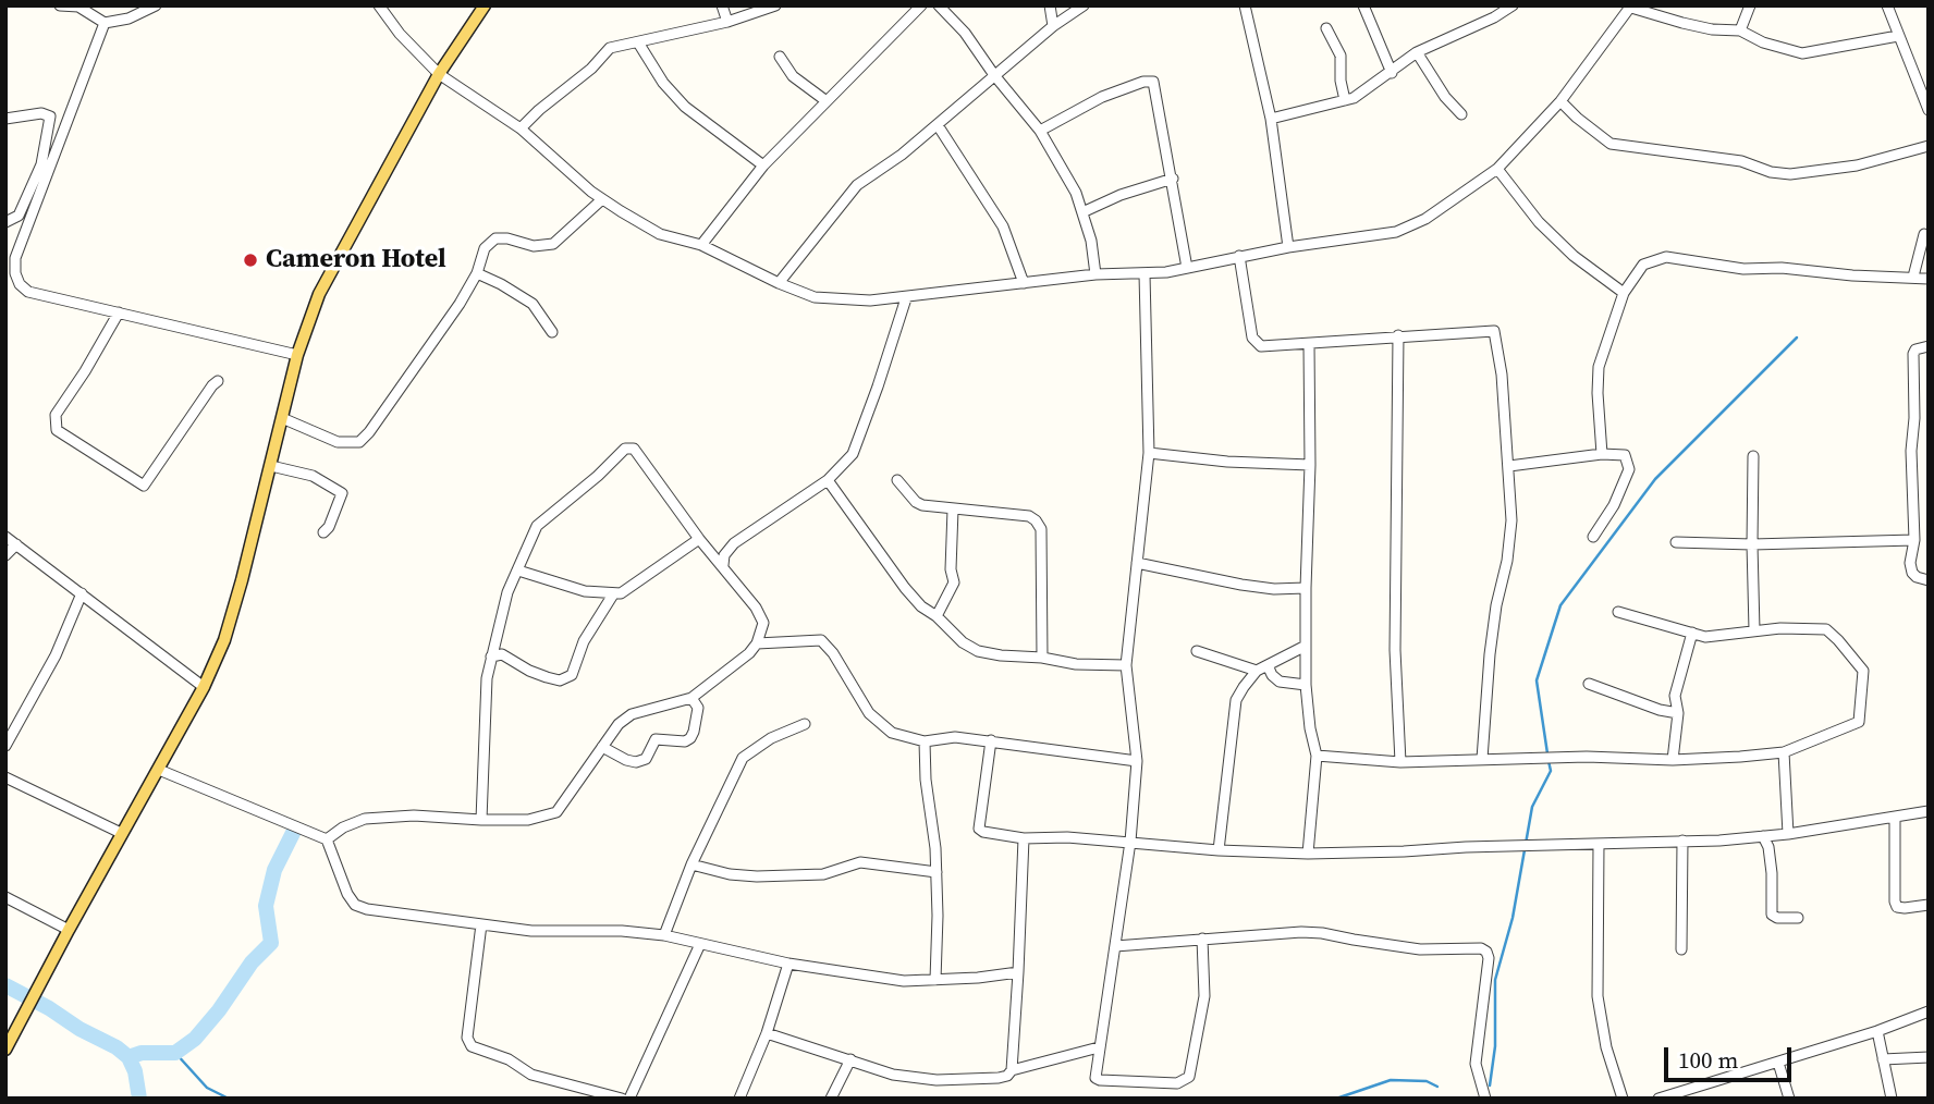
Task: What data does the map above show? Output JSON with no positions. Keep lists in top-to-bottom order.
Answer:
{
  "places": ["Cameron Hotel"],
  "scale_bar": "100 m"
}
